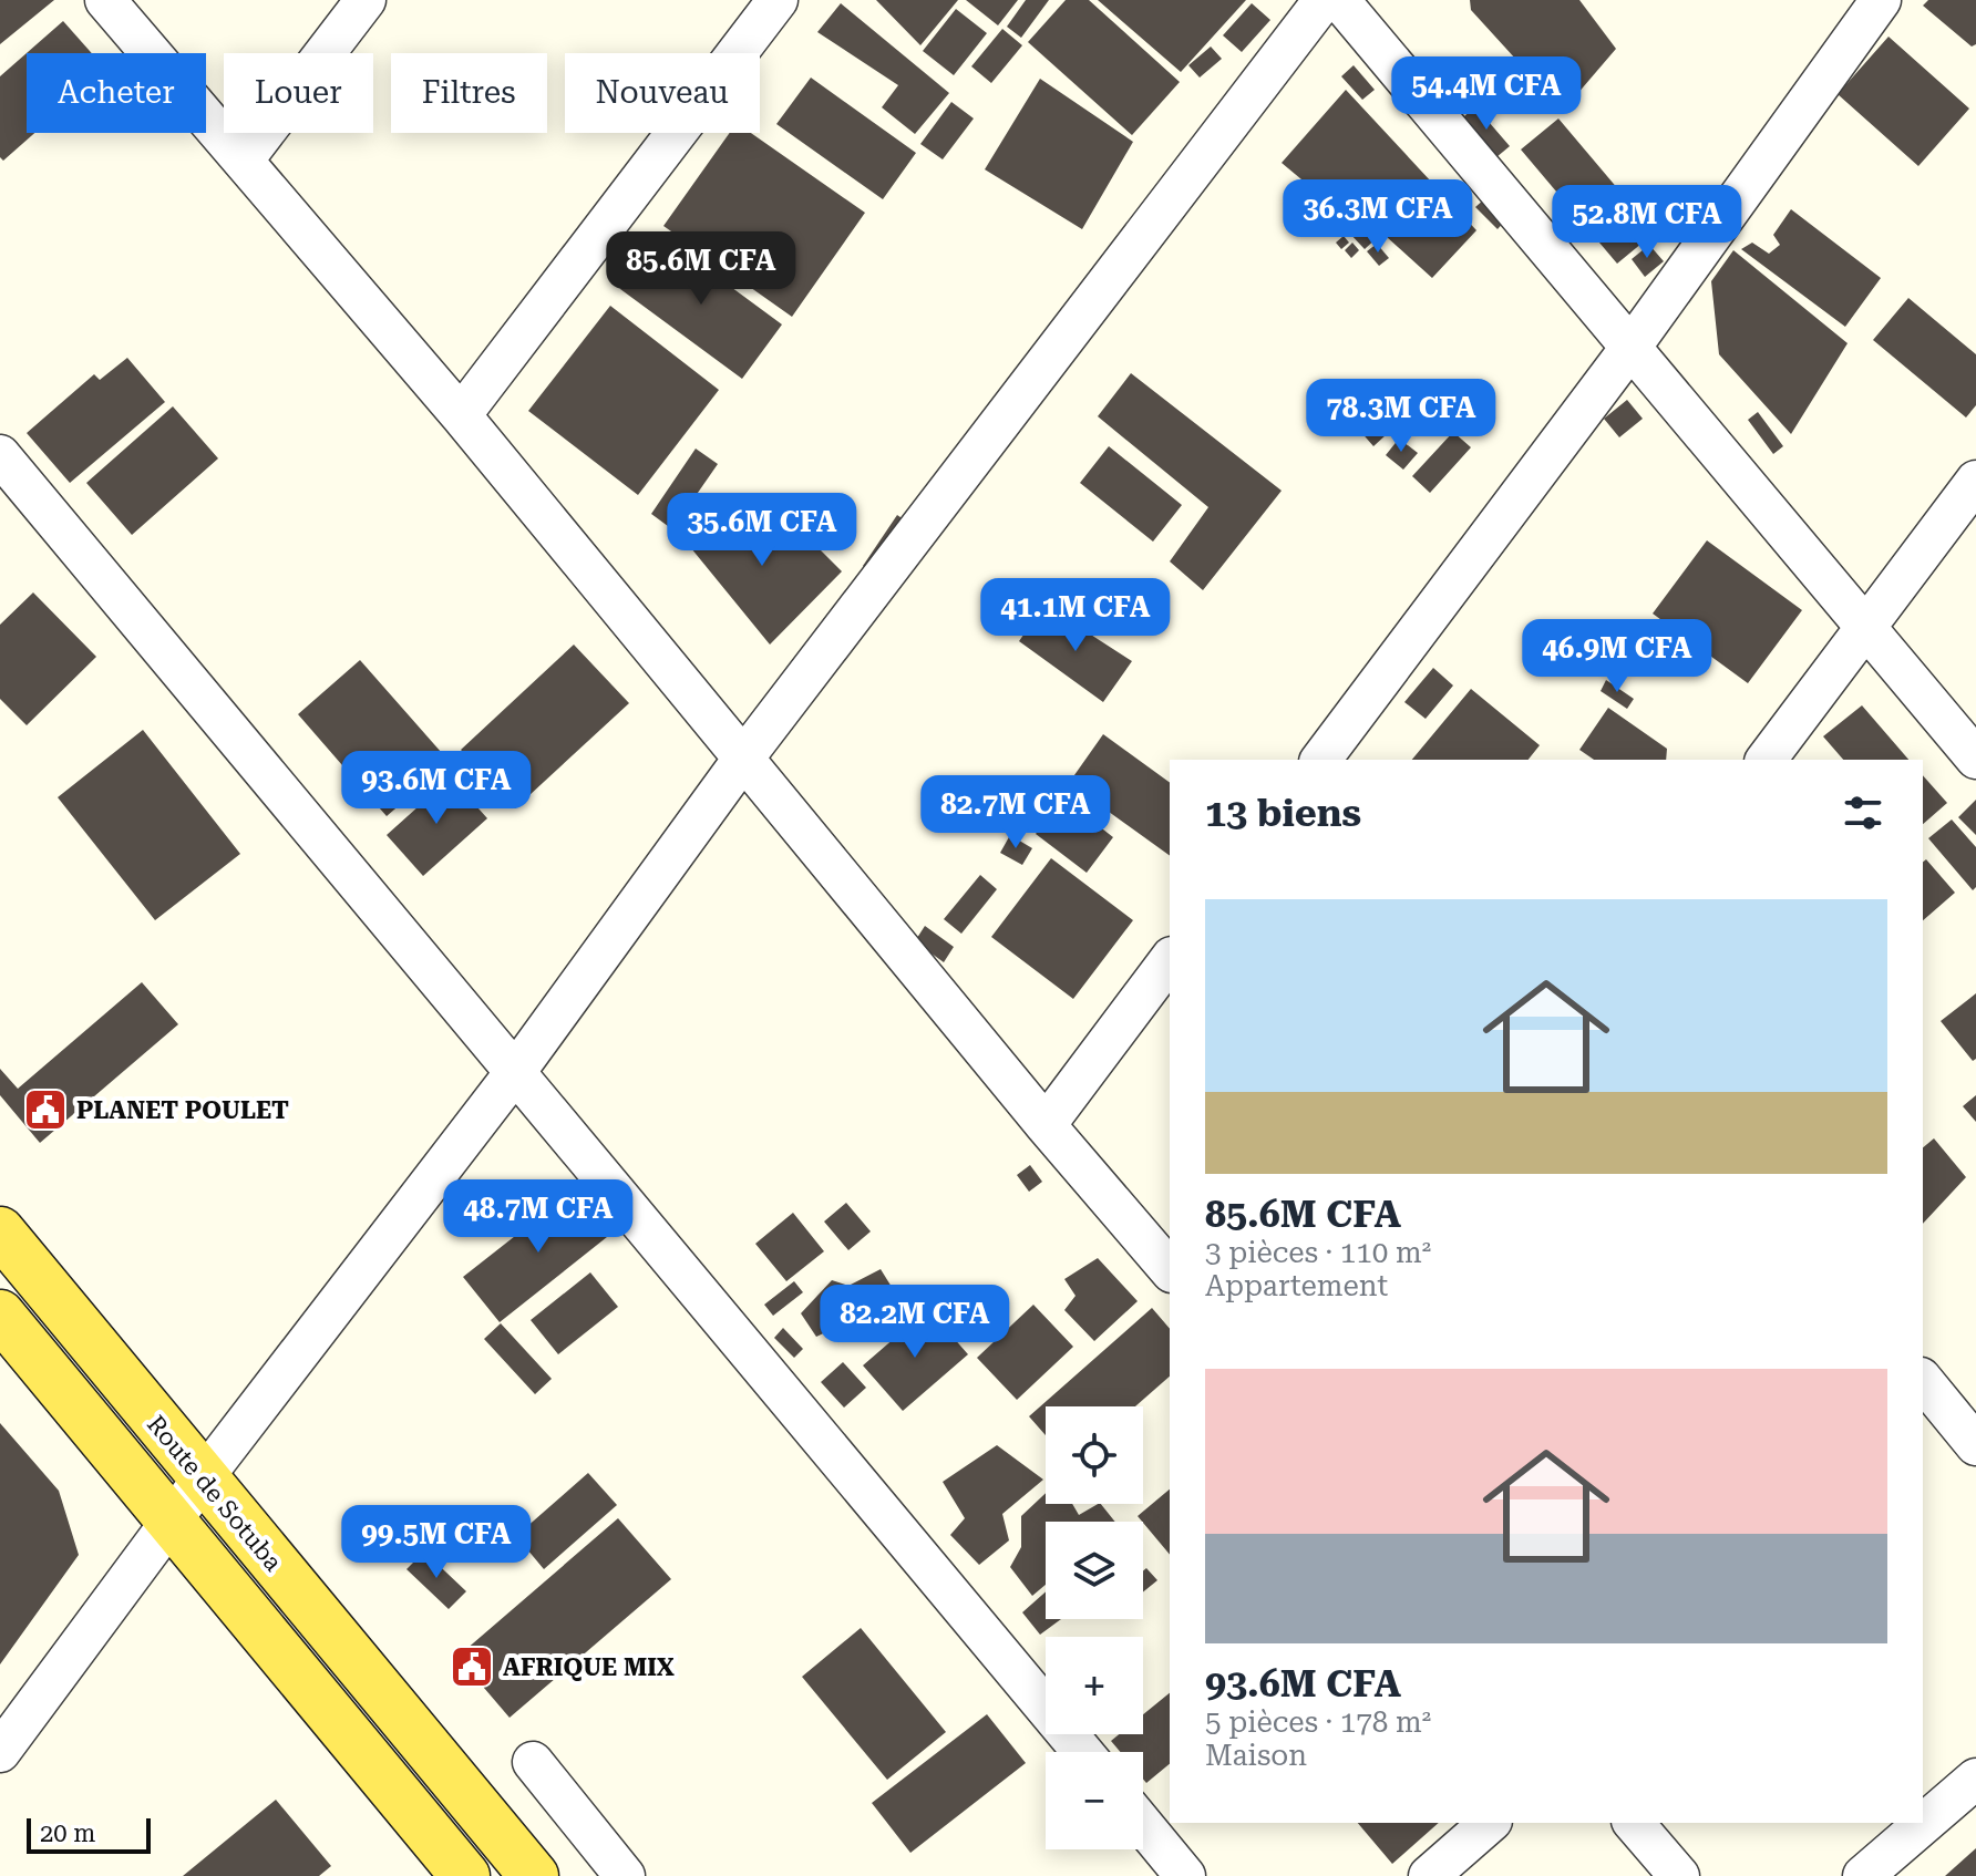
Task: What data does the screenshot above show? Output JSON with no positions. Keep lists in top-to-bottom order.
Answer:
{
  "streets": {
    "main road": ["Route de Sotuba"]
  },
  "places": {
    "public building": ["PLANET POULET", "AFRIQUE MIX"]
  },
  "scale_bar": "20 m",
  "page": {
    "chip": [
      "Acheter",
      "Louer",
      "Filtres",
      "Nouveau"
    ],
    "price": [
      "54.4M CFA",
      "36.3M CFA",
      "52.8M CFA",
      "85.6M CFA",
      "78.3M CFA",
      "35.6M CFA",
      "41.1M CFA",
      "46.9M CFA",
      "93.6M CFA",
      "82.7M CFA",
      "48.7M CFA",
      "82.2M CFA",
      "99.5M CFA"
    ],
    "heading": "13 biens",
    "list": [
      {
        "name": "85.6M CFA",
        "note": "3 pièces · 110 m² · Appartement"
      },
      {
        "name": "93.6M CFA",
        "note": "5 pièces · 178 m² · Maison"
      }
    ],
    "map_buttons": ["+", "−"],
    "scale": "20 m"
  }
}
